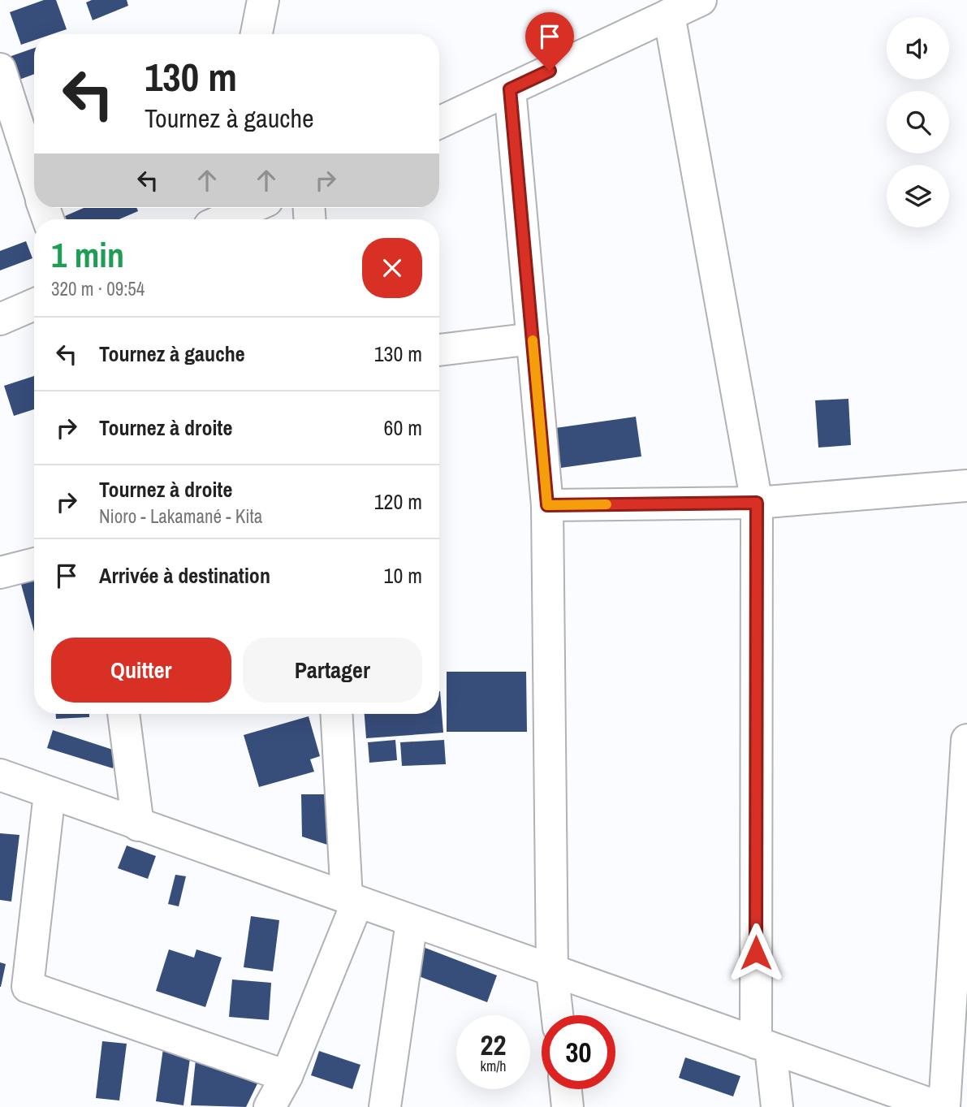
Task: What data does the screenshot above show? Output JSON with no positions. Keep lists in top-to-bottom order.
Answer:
{
  "page": {
    "turn": ["130 m", "Tournez à gauche"],
    "heading": ["1 min", "320 m · 09:54"],
    "list": [
      {
        "name": "Tournez à gauche",
        "value": "130 m"
      },
      {
        "name": "Tournez à droite",
        "value": "60 m"
      },
      {
        "name": "Tournez à droite",
        "note": "Nioro - Lakamané - Kita",
        "value": "120 m"
      },
      {
        "name": "Arrivée à destination",
        "value": "10 m"
      }
    ],
    "buttons": ["Quitter", "Partager"],
    "speed": "22 km/h",
    "limit": "30"
  }
}
